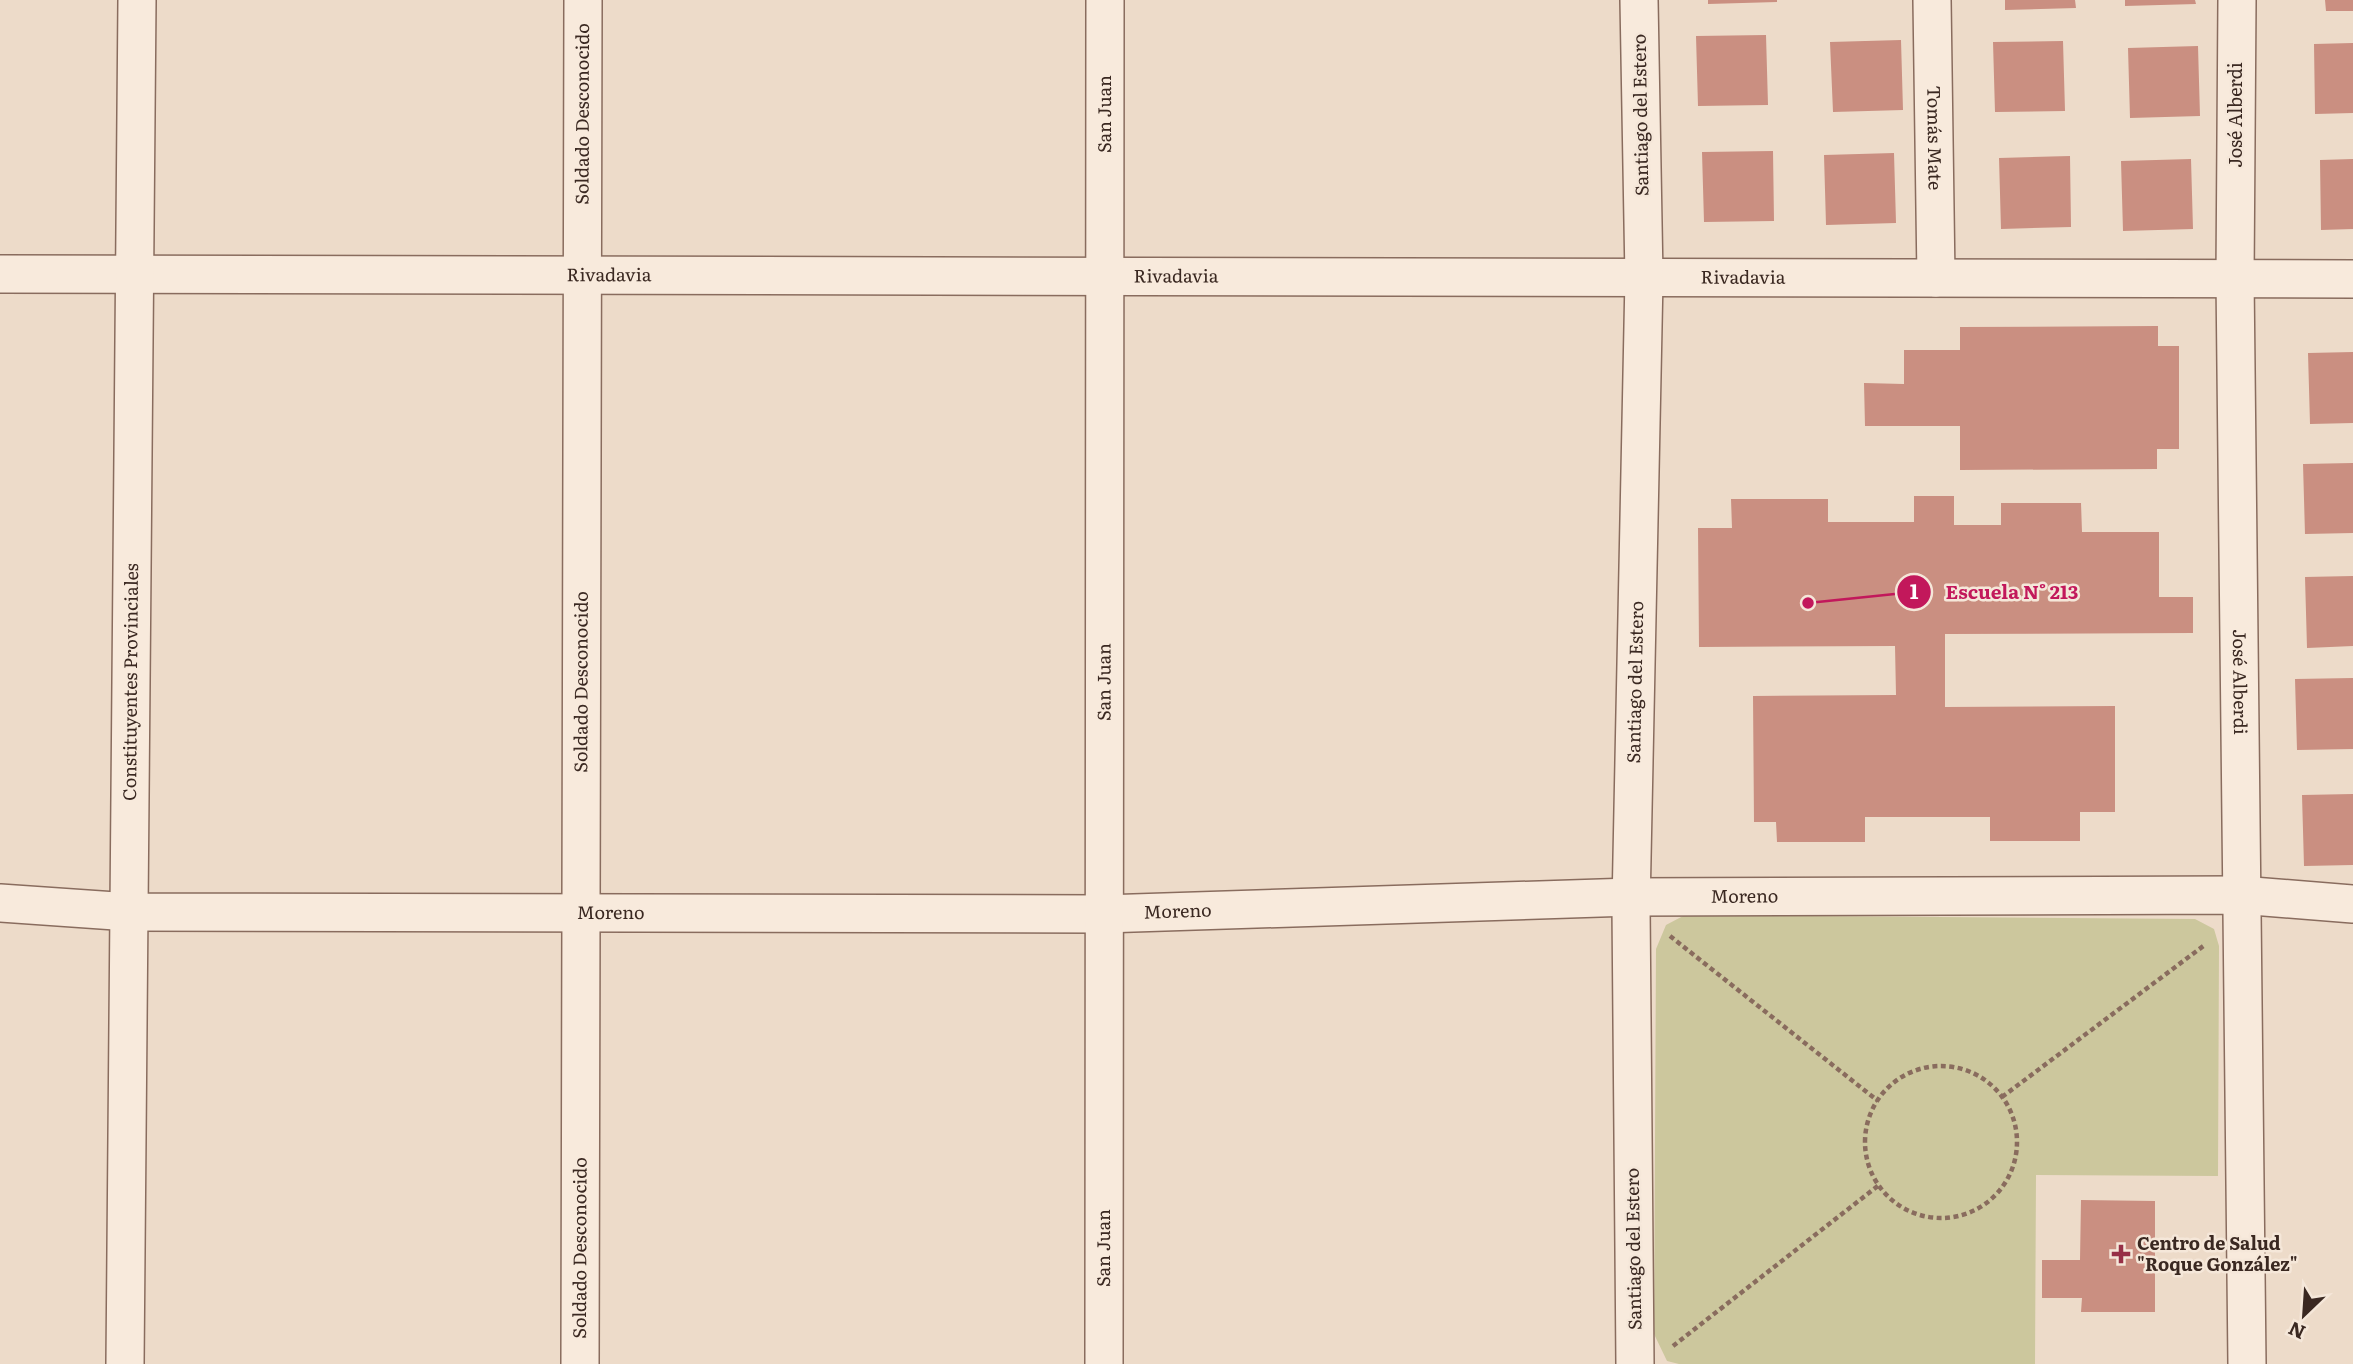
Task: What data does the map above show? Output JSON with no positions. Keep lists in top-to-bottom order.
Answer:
{
  "streets": {
    "street": [
      "Soldado Desconocido",
      "San Juan",
      "Santiago del Estero",
      "José Alberdi",
      "Tomás Mate",
      "Rivadavia",
      "Constituyentes Provinciales",
      "Moreno"
    ]
  },
  "crossings": [
    ["Soldado Desconocido", "Rivadavia"],
    ["Soldado Desconocido", "Moreno"],
    ["San Juan", "Rivadavia"],
    ["San Juan", "Moreno"],
    ["Santiago del Estero", "Rivadavia"],
    ["Santiago del Estero", "Moreno"],
    ["José Alberdi", "Rivadavia"],
    ["José Alberdi", "Moreno"],
    ["Tomás Mate", "Rivadavia"],
    ["Rivadavia", "Constituyentes Provinciales"],
    ["Constituyentes Provinciales", "Moreno"]
  ],
  "places": {
    "other": ["Escuela N° 213"],
    "health": ["Centro de Salud \"Roque González\""]
  },
  "north": "bottom left"
}
